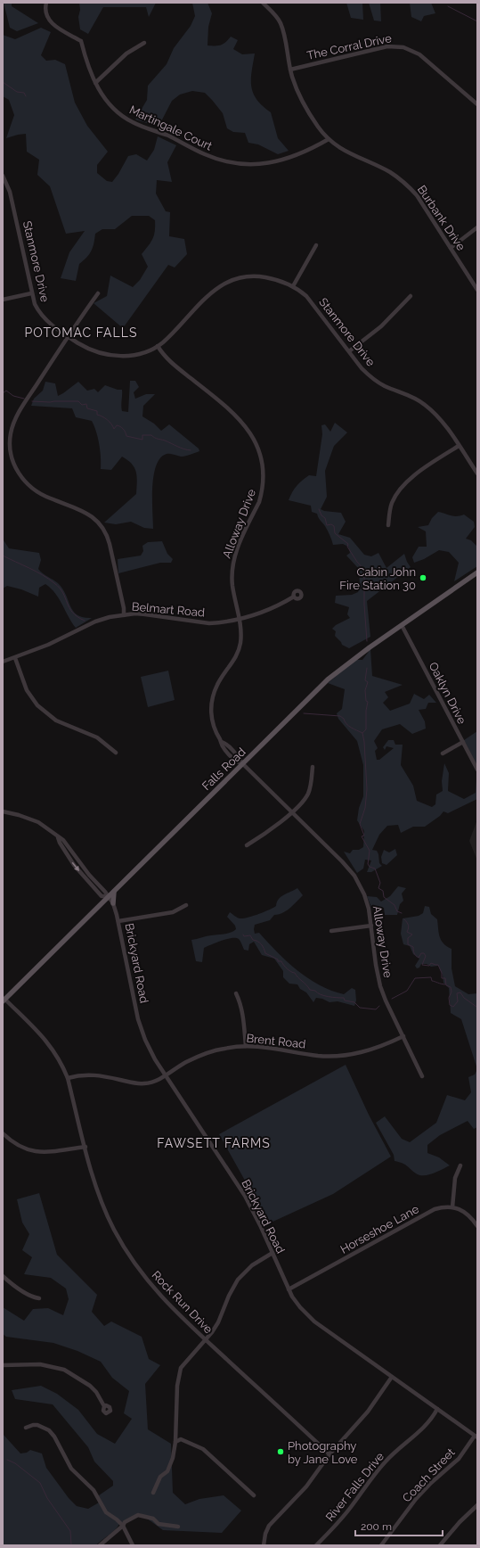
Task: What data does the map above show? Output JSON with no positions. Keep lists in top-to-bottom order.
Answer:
{
  "streets": {
    "main road": ["Falls Road"],
    "street": [
      "The Corral Drive",
      "Martingale Court",
      "Burbank Drive",
      "Stanmore Drive",
      "Alloway Drive",
      "Belmart Road",
      "Oaklyn Drive",
      "Brickyard Road",
      "Brent Road",
      "Horseshoe Lane",
      "Rock Run Drive",
      "Coach Street",
      "River Falls Drive"
    ]
  },
  "crossings": [
    ["The Corral Drive", "Burbank Drive"],
    ["Martingale Court", "Burbank Drive"],
    ["Stanmore Drive", "Alloway Drive"],
    ["Alloway Drive", "Belmart Road"],
    ["Alloway Drive", "Falls Road"],
    ["Alloway Drive", "Brent Road"],
    ["Oaklyn Drive", "Falls Road"],
    ["Falls Road", "Brickyard Road"],
    ["Falls Road", "Rock Run Drive"],
    ["Brickyard Road", "Brent Road"],
    ["Brickyard Road", "Horseshoe Lane"],
    ["Brickyard Road", "Coach Street"],
    ["Brickyard Road", "River Falls Drive"],
    ["Brent Road", "Rock Run Drive"]
  ],
  "districts": ["POTOMAC FALLS", "FAWSETT FARMS"],
  "places": ["Cabin John Fire Station 30", "Photography by Jane Love"],
  "scale_bar": "200 m"
}
